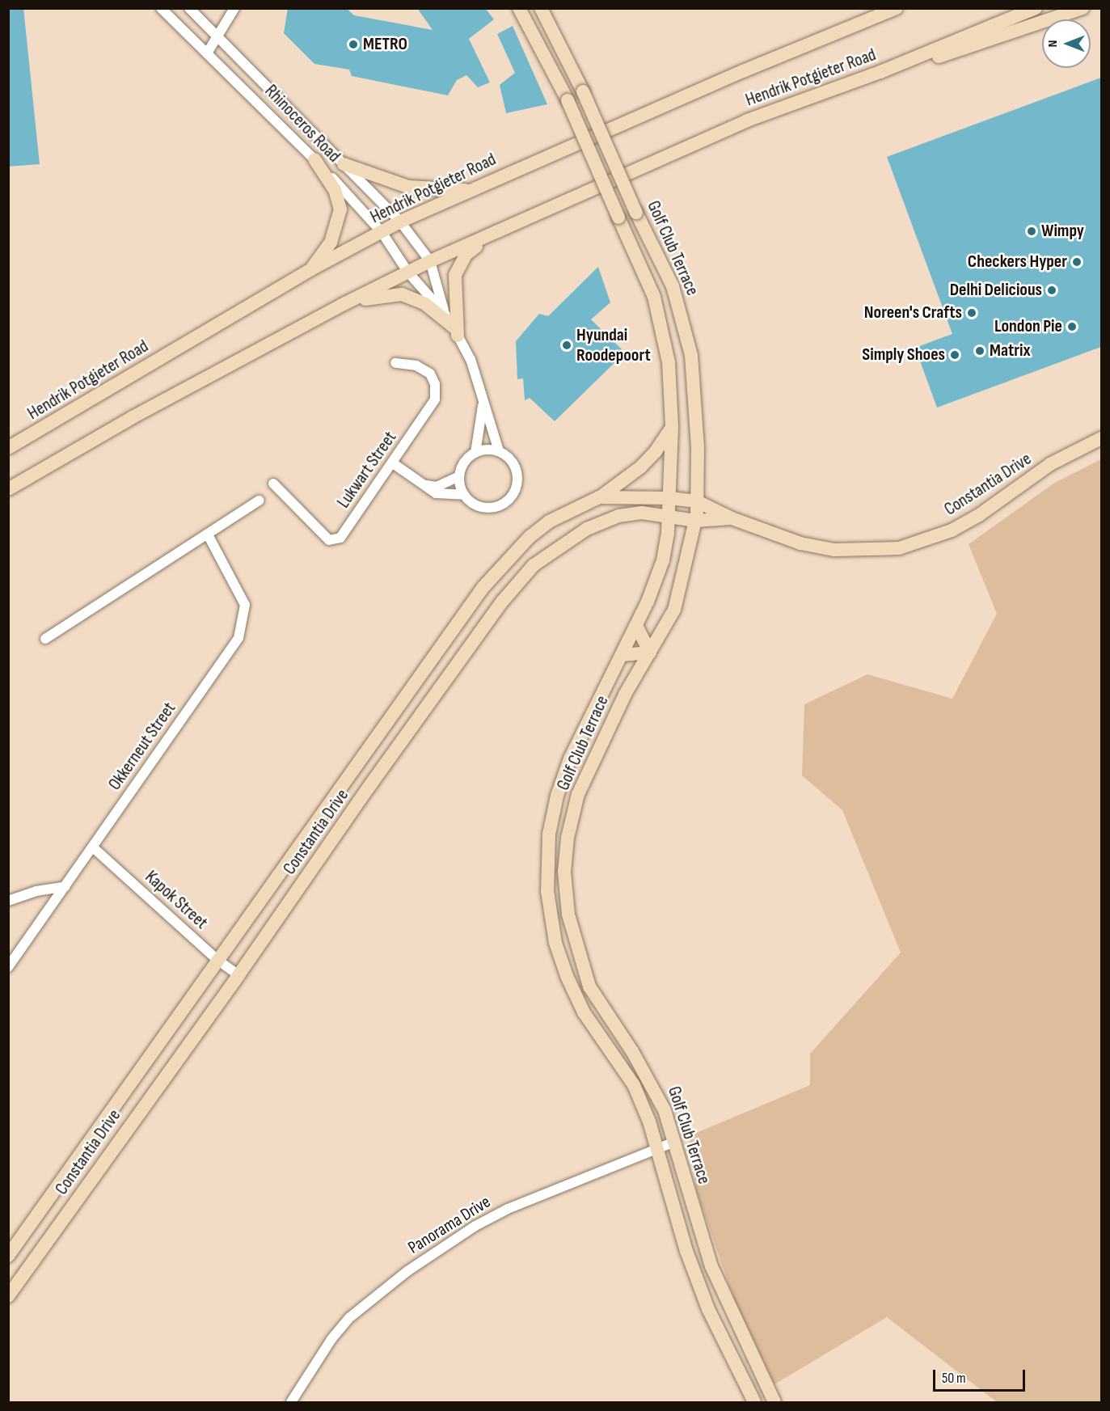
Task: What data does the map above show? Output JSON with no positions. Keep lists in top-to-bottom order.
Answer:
{
  "streets": {
    "street": [
      "Hendrik Potgieter Road",
      "Rhinoceros Road",
      "Golf Club Terrace",
      "Lukwart Street",
      "Constantia Drive",
      "Okkerneut Street",
      "Kapok Street",
      "Panorama Drive"
    ]
  },
  "crossings": [
    ["Hendrik Potgieter Road", "Rhinoceros Road"],
    ["Golf Club Terrace", "Constantia Drive"],
    ["Golf Club Terrace", "Panorama Drive"],
    ["Constantia Drive", "Kapok Street"],
    ["Okkerneut Street", "Kapok Street"]
  ],
  "places": [
    "METRO",
    "Wimpy",
    "Checkers Hyper",
    "Delhi Delicious",
    "Noreen's Crafts",
    "London Pie",
    "Hyundai Roodepoort",
    "Matrix",
    "Simply Shoes"
  ],
  "scale_bar": "50 m",
  "north": "left"
}
